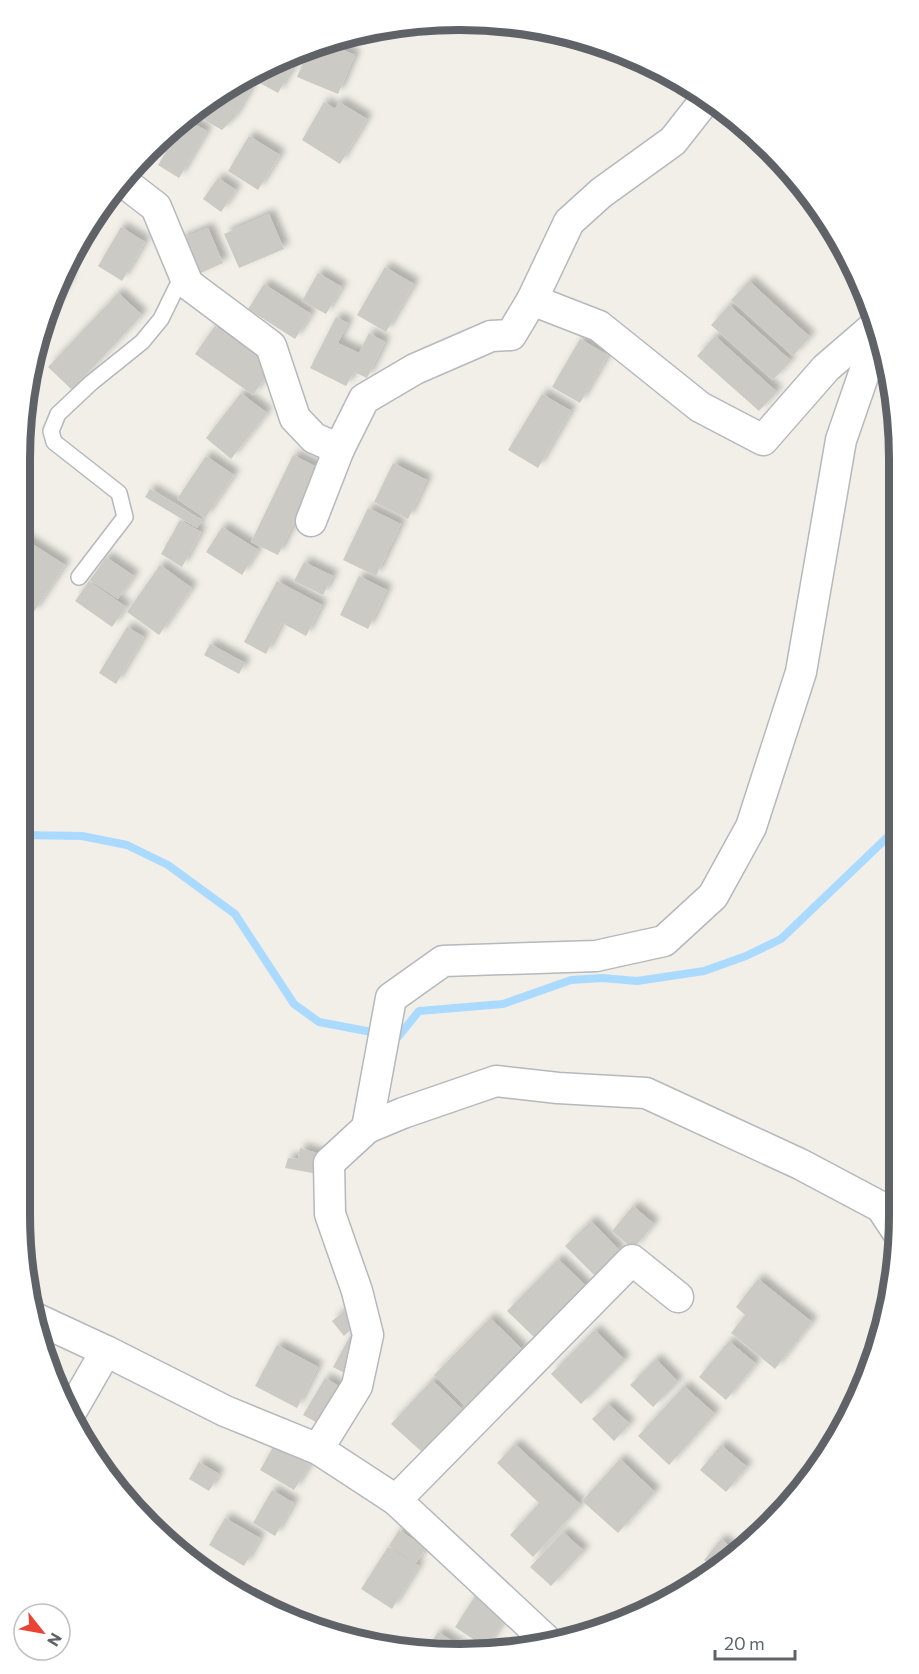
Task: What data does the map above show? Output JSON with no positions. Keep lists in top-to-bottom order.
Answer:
{
  "scale_bar": "20 m",
  "north": "bottom right"
}
